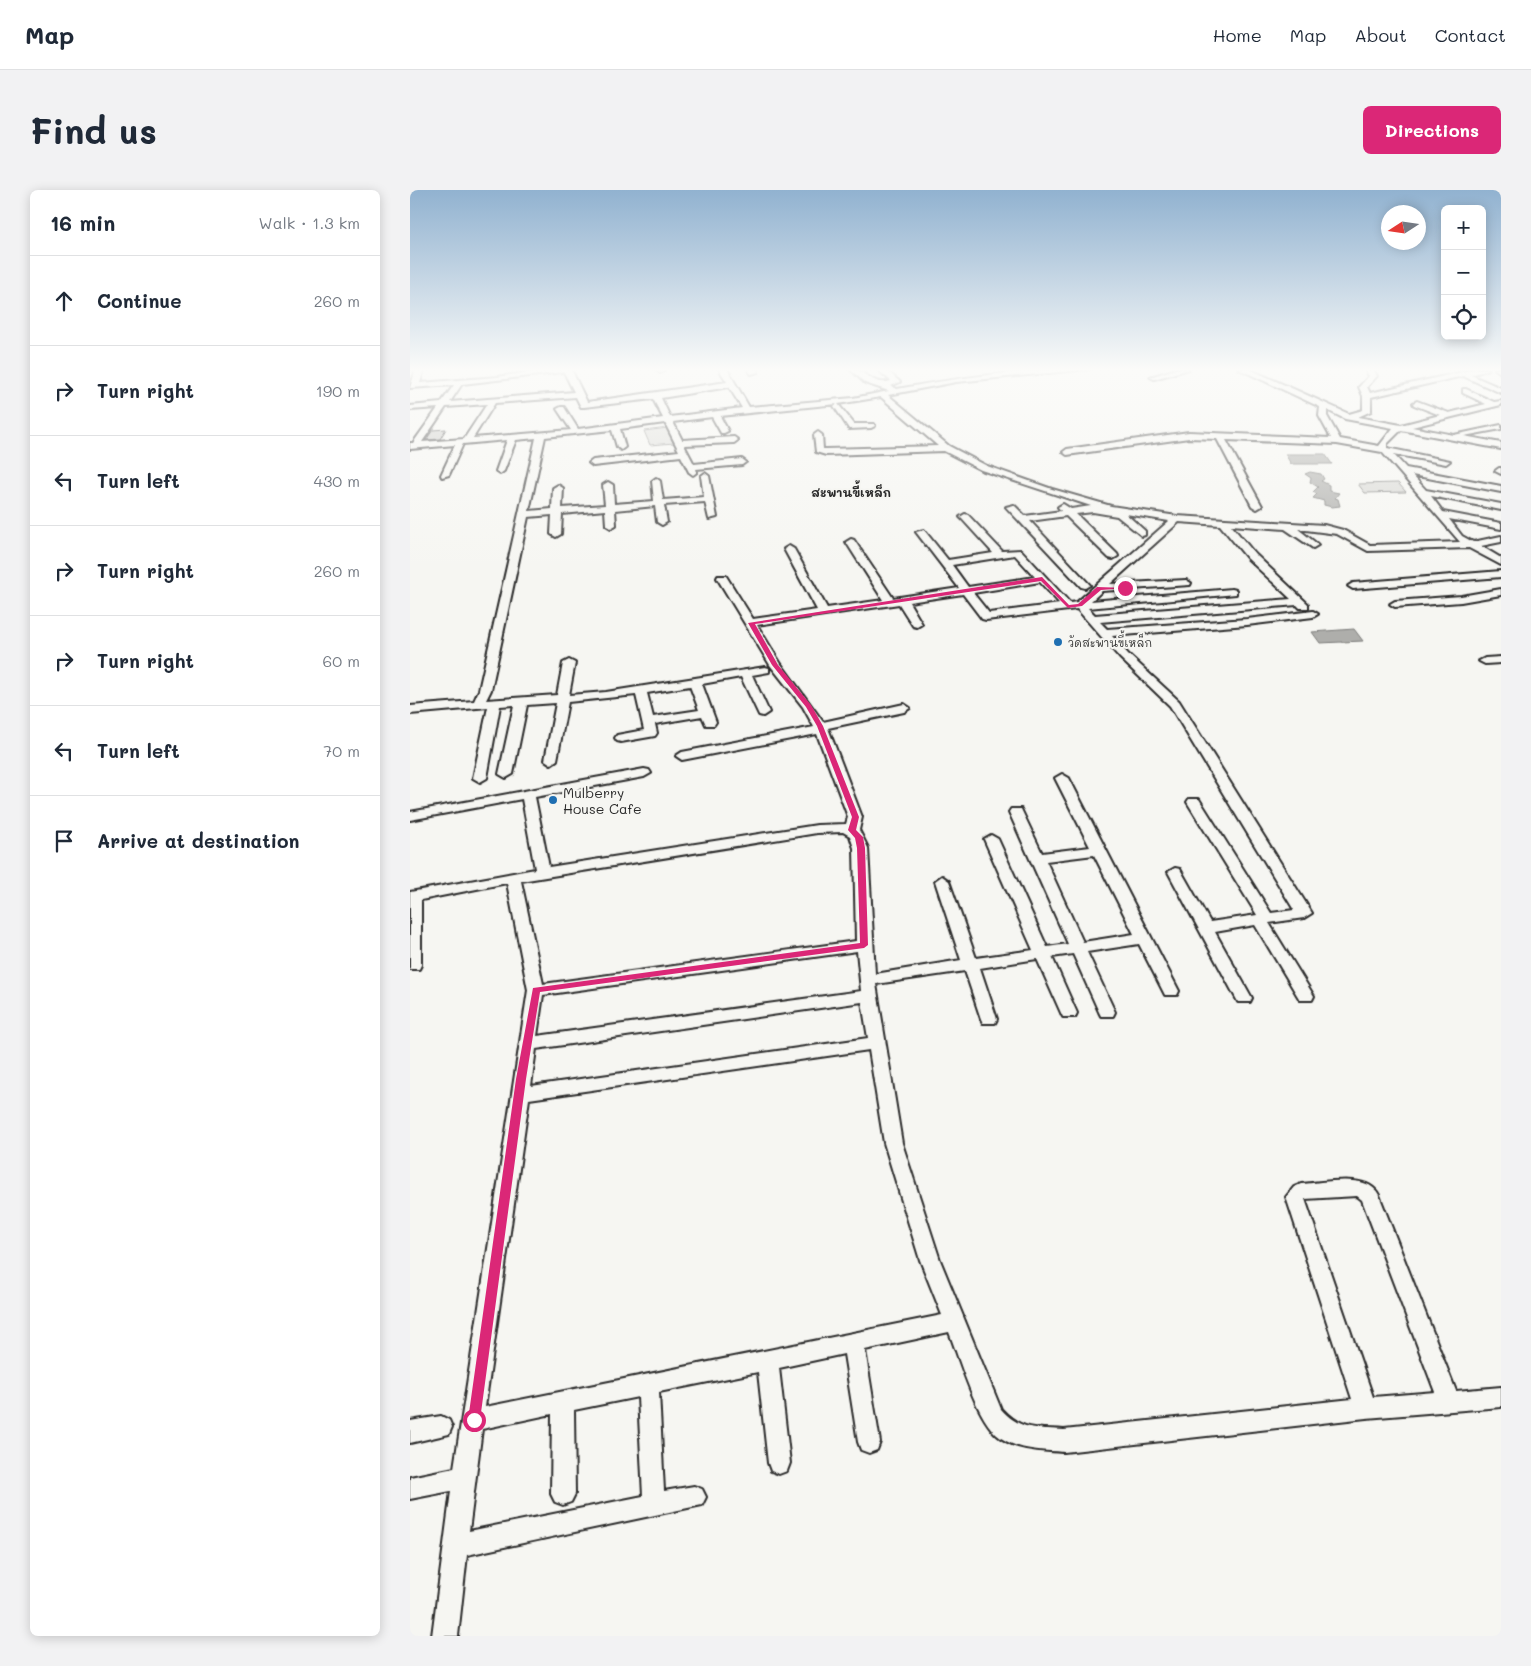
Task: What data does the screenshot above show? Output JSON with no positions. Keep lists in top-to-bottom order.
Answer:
{
  "districts": ["สะพานขี้เหล็ก"],
  "places": ["วัดสะพานขี้เหล็ก", "Mulberry House Cafe"],
  "north": "left",
  "page": {
    "header": "Map",
    "nav": [
      "Home",
      "Map",
      "About",
      "Contact"
    ],
    "buttons": "Directions",
    "title": "Find us",
    "heading": ["16 min", "Walk · 1.3 km"],
    "map_buttons": ["+", "−"],
    "list": [
      ["Continue", "260 m"],
      ["Turn right", "190 m"],
      ["Turn left", "430 m"],
      ["Turn right", "260 m"],
      ["Turn right", "60 m"],
      ["Turn left", "70 m"],
      "Arrive at destination"
    ]
  }
}
